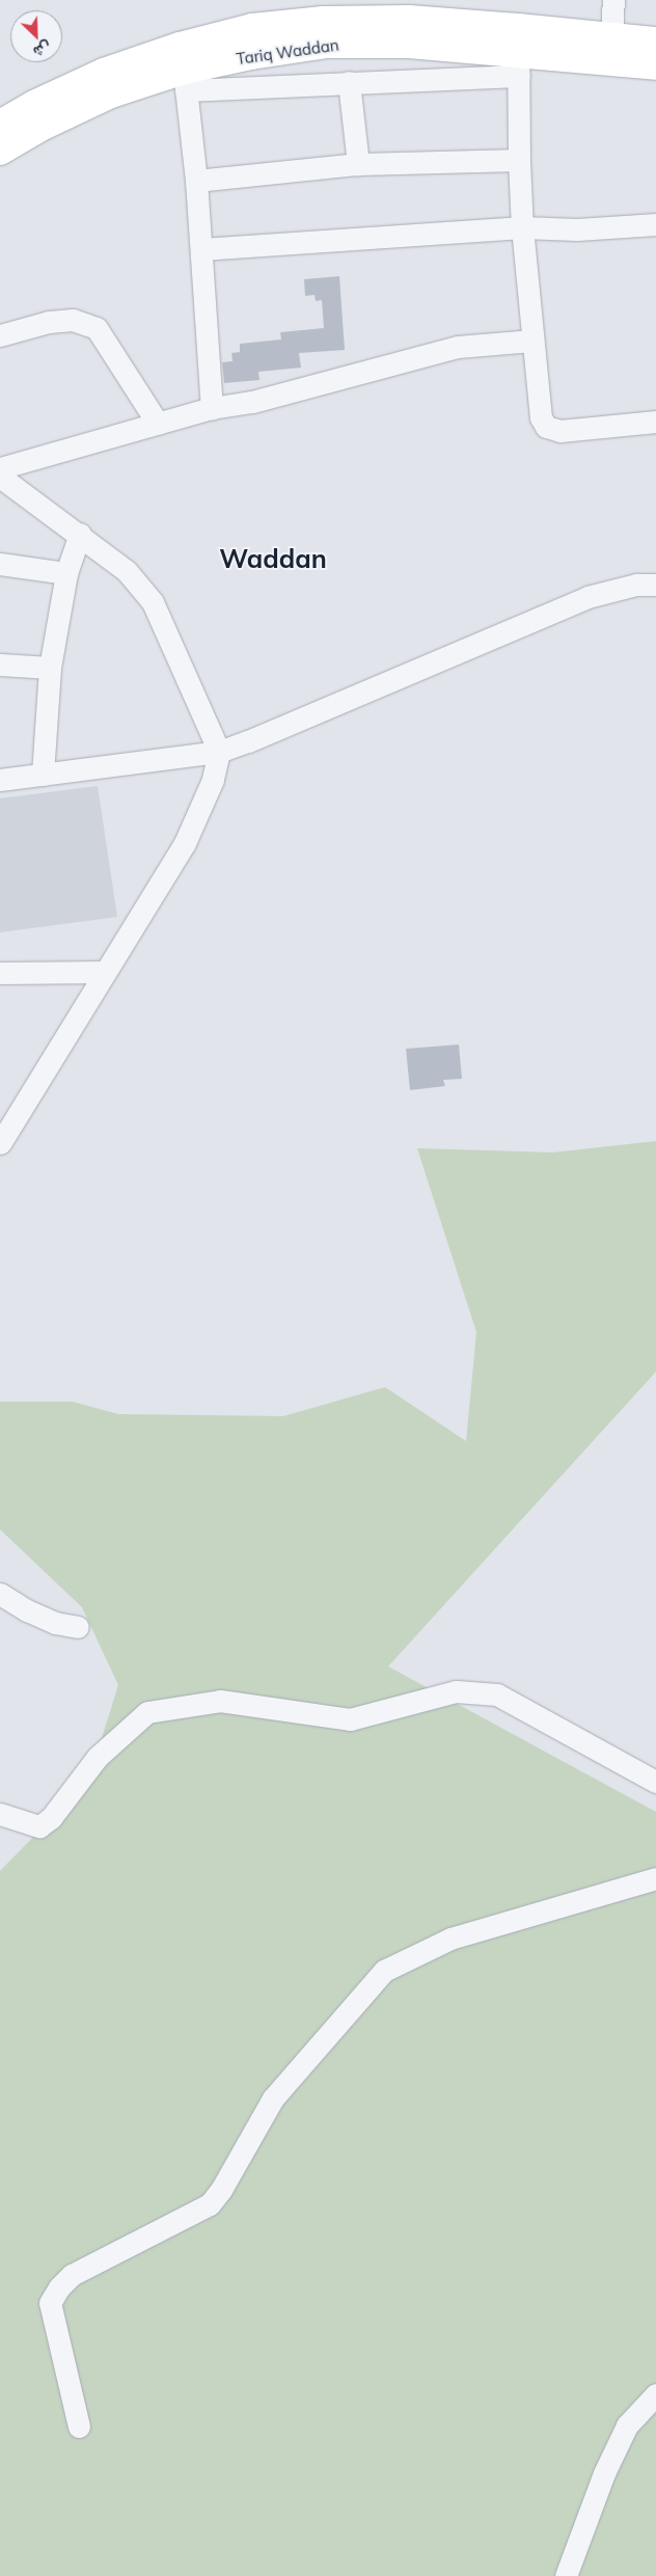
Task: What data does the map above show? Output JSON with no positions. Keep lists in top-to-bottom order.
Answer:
{
  "streets": {
    "main road": ["Tariq Waddan"]
  },
  "districts": ["Waddan"],
  "north": "bottom right"
}
